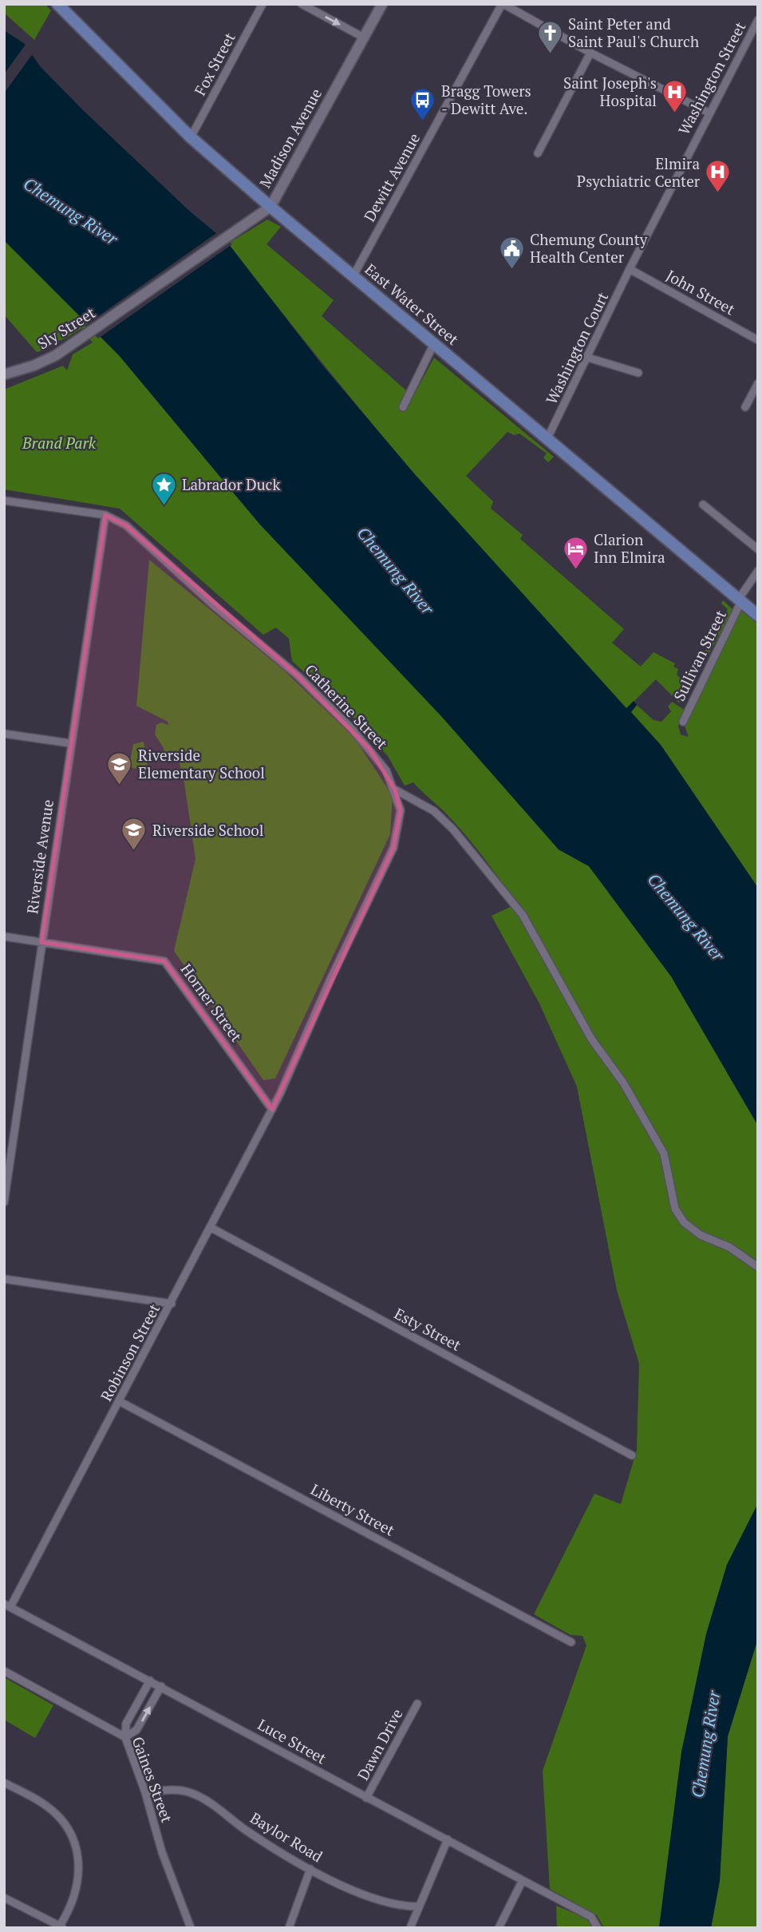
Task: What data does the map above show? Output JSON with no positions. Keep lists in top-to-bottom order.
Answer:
{
  "streets": {
    "main road": ["Madison Avenue", "East Water Street", "Sly Street"],
    "street": [
      "Fox Street",
      "Washington Street",
      "Dewitt Avenue",
      "John Street",
      "Washington Court",
      "Sullivan Street",
      "Catherine Street",
      "Riverside Avenue",
      "Horner Street",
      "Esty Street",
      "Robinson Street",
      "Liberty Street",
      "Luce Street",
      "Dawn Drive",
      "Gaines Street",
      "Baylor Road"
    ]
  },
  "crossings": [
    ["Fox Street", "East Water Street"],
    ["Washington Street", "John Street"],
    ["Washington Street", "Washington Court"],
    ["Madison Avenue", "East Water Street"],
    ["Madison Avenue", "Sly Street"],
    ["Dewitt Avenue", "East Water Street"],
    ["John Street", "Washington Court"],
    ["East Water Street", "Washington Court"],
    ["East Water Street", "Sullivan Street"],
    ["Catherine Street", "Riverside Avenue"],
    ["Catherine Street", "Horner Street"],
    ["Catherine Street", "Robinson Street"],
    ["Riverside Avenue", "Horner Street"],
    ["Horner Street", "Robinson Street"],
    ["Esty Street", "Robinson Street"],
    ["Robinson Street", "Liberty Street"],
    ["Robinson Street", "Luce Street"],
    ["Luce Street", "Dawn Drive"],
    ["Gaines Street", "Baylor Road"]
  ],
  "water": ["Chemung River"],
  "parks": ["Brand Park"],
  "places": {
    "church": ["Saint Peter and Saint Paul's Church"],
    "hospital": ["Saint Joseph's Hospital", "Elmira Psychiatric Center"],
    "bus stop": ["Bragg Towers - Dewitt Ave."],
    "public building": ["Chemung County Health Center"],
    "place": ["Labrador Duck"],
    "hotel": ["Clarion Inn Elmira"],
    "school or university": ["Riverside Elementary School", "Riverside School"]
  }
}
